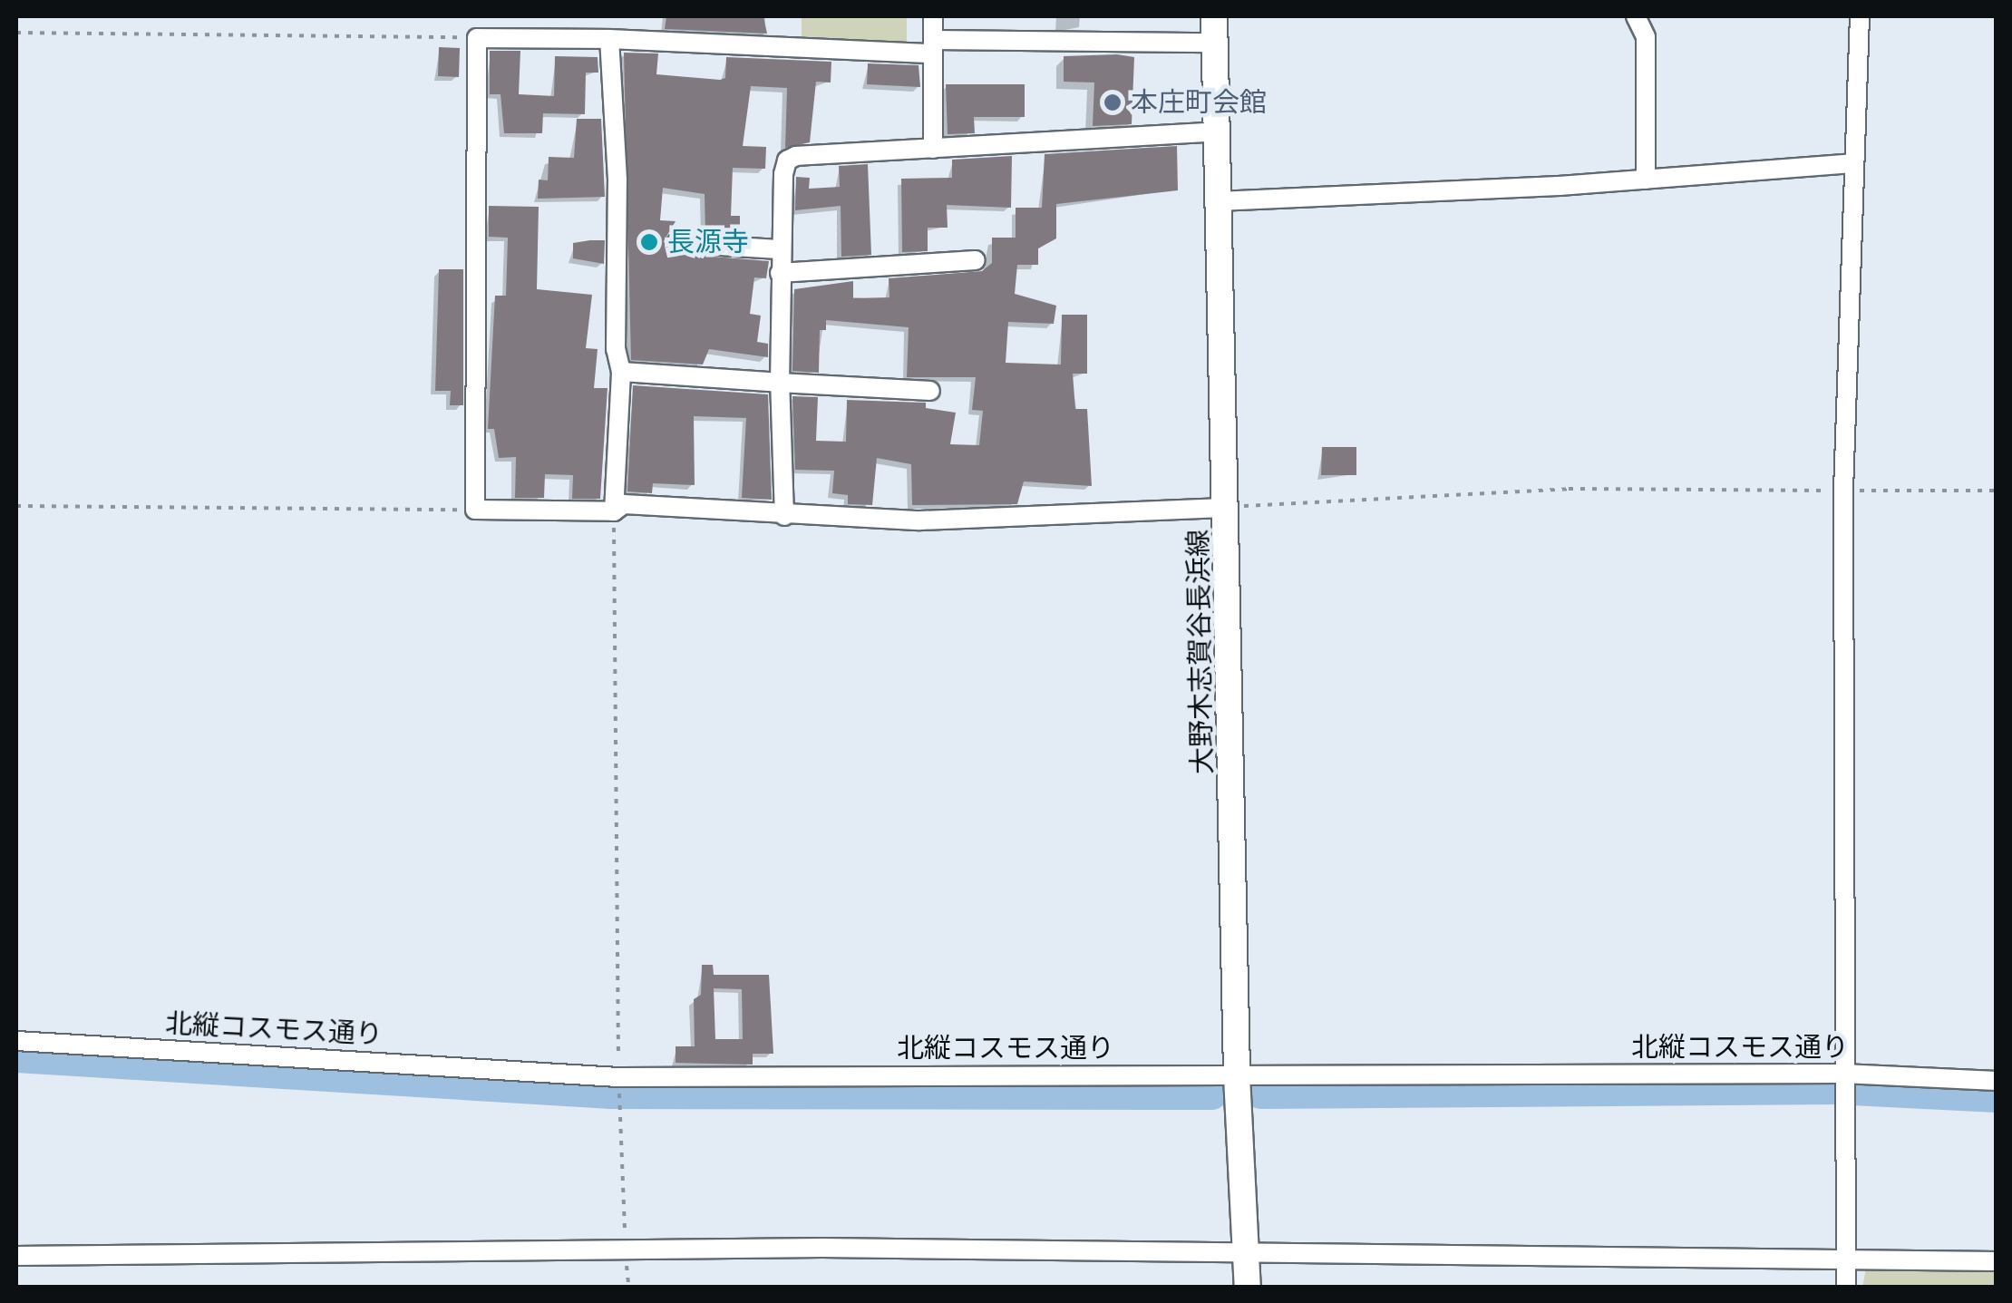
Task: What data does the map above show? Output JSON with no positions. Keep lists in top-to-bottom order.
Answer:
{
  "streets": {
    "main road": ["大野木志賀谷長浜線"],
    "street": ["北縦コスモス通り"]
  },
  "crossings": [
    ["大野木志賀谷長浜線", "北縦コスモス通り"]
  ],
  "places": ["本庄町会館", "長源寺"]
}
